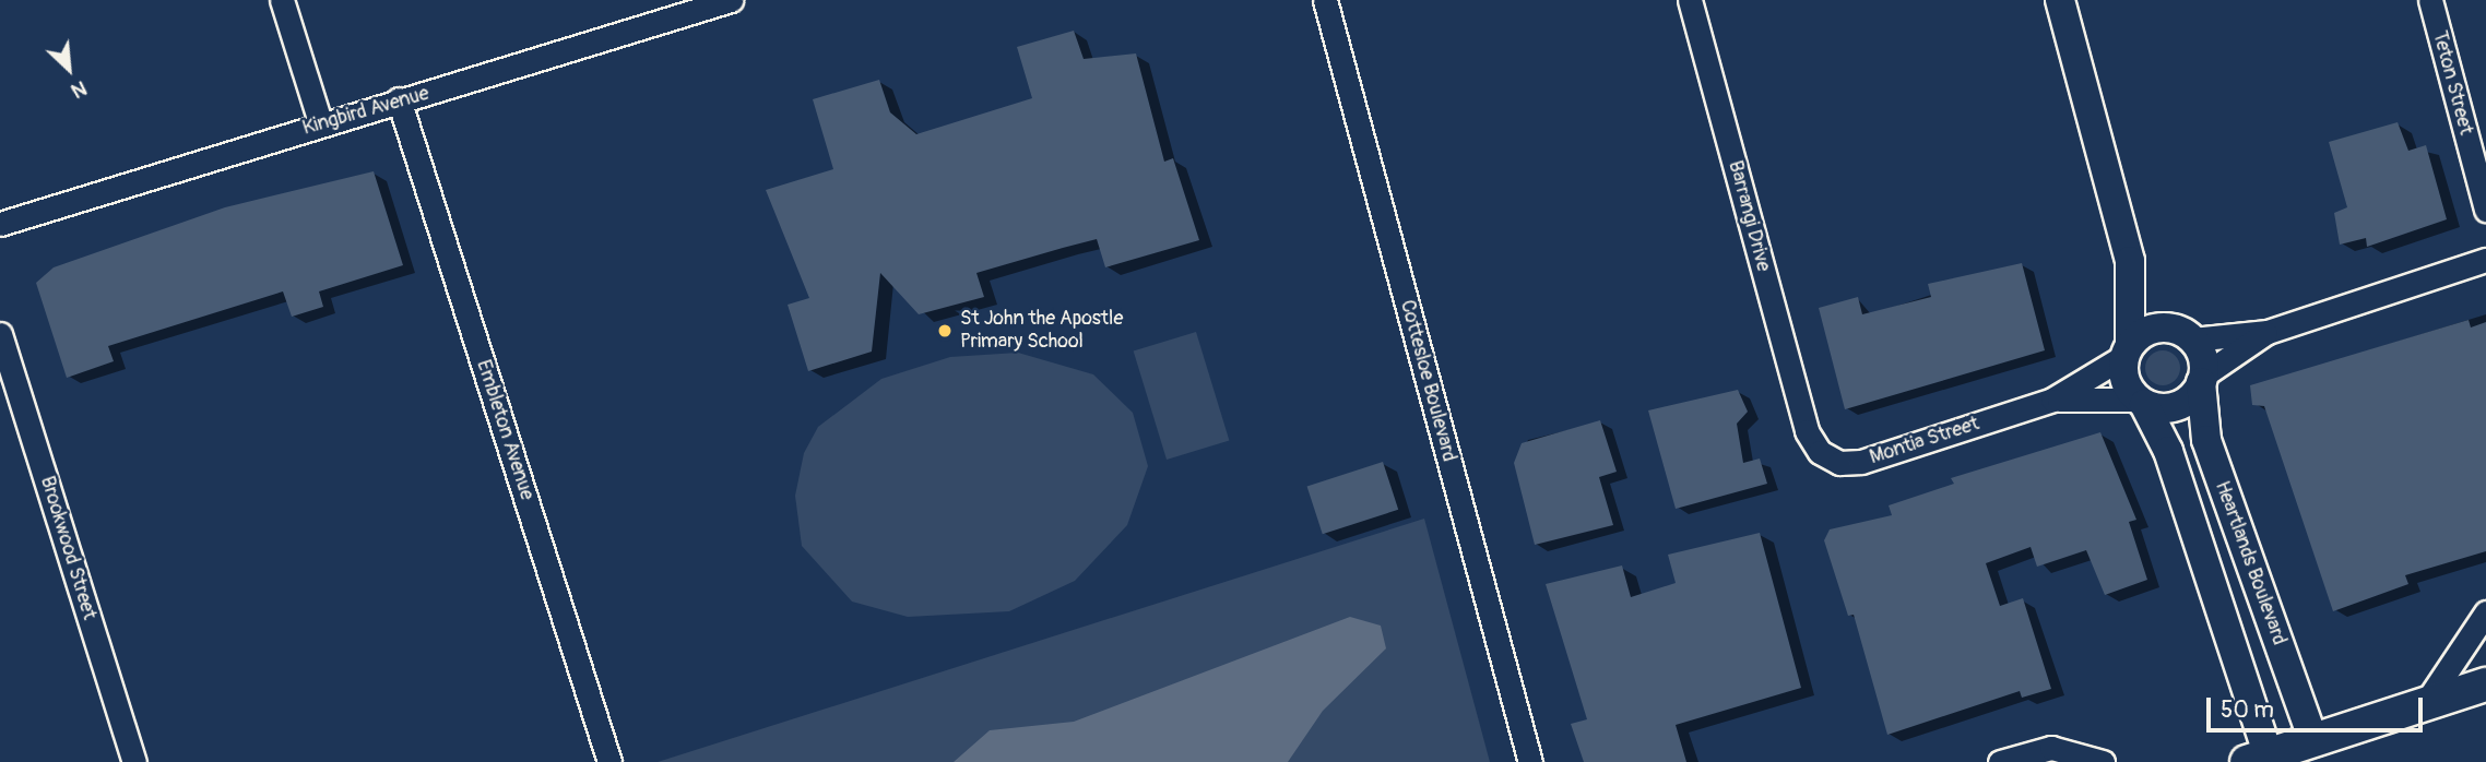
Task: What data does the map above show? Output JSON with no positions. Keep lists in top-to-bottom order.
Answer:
{
  "streets": {
    "street": [
      "Teton Street",
      "Kingbird Avenue",
      "Barrangi Drive",
      "Cottesloe Boulevard",
      "Embleton Avenue",
      "Montia Street",
      "Brookwood Street",
      "Heartlands Boulevard"
    ]
  },
  "crossings": [
    ["Kingbird Avenue", "Embleton Avenue"],
    ["Barrangi Drive", "Montia Street"],
    ["Montia Street", "Heartlands Boulevard"]
  ],
  "places": ["St John the Apostle Primary School"],
  "scale_bar": "50 m",
  "north": "bottom right"
}
